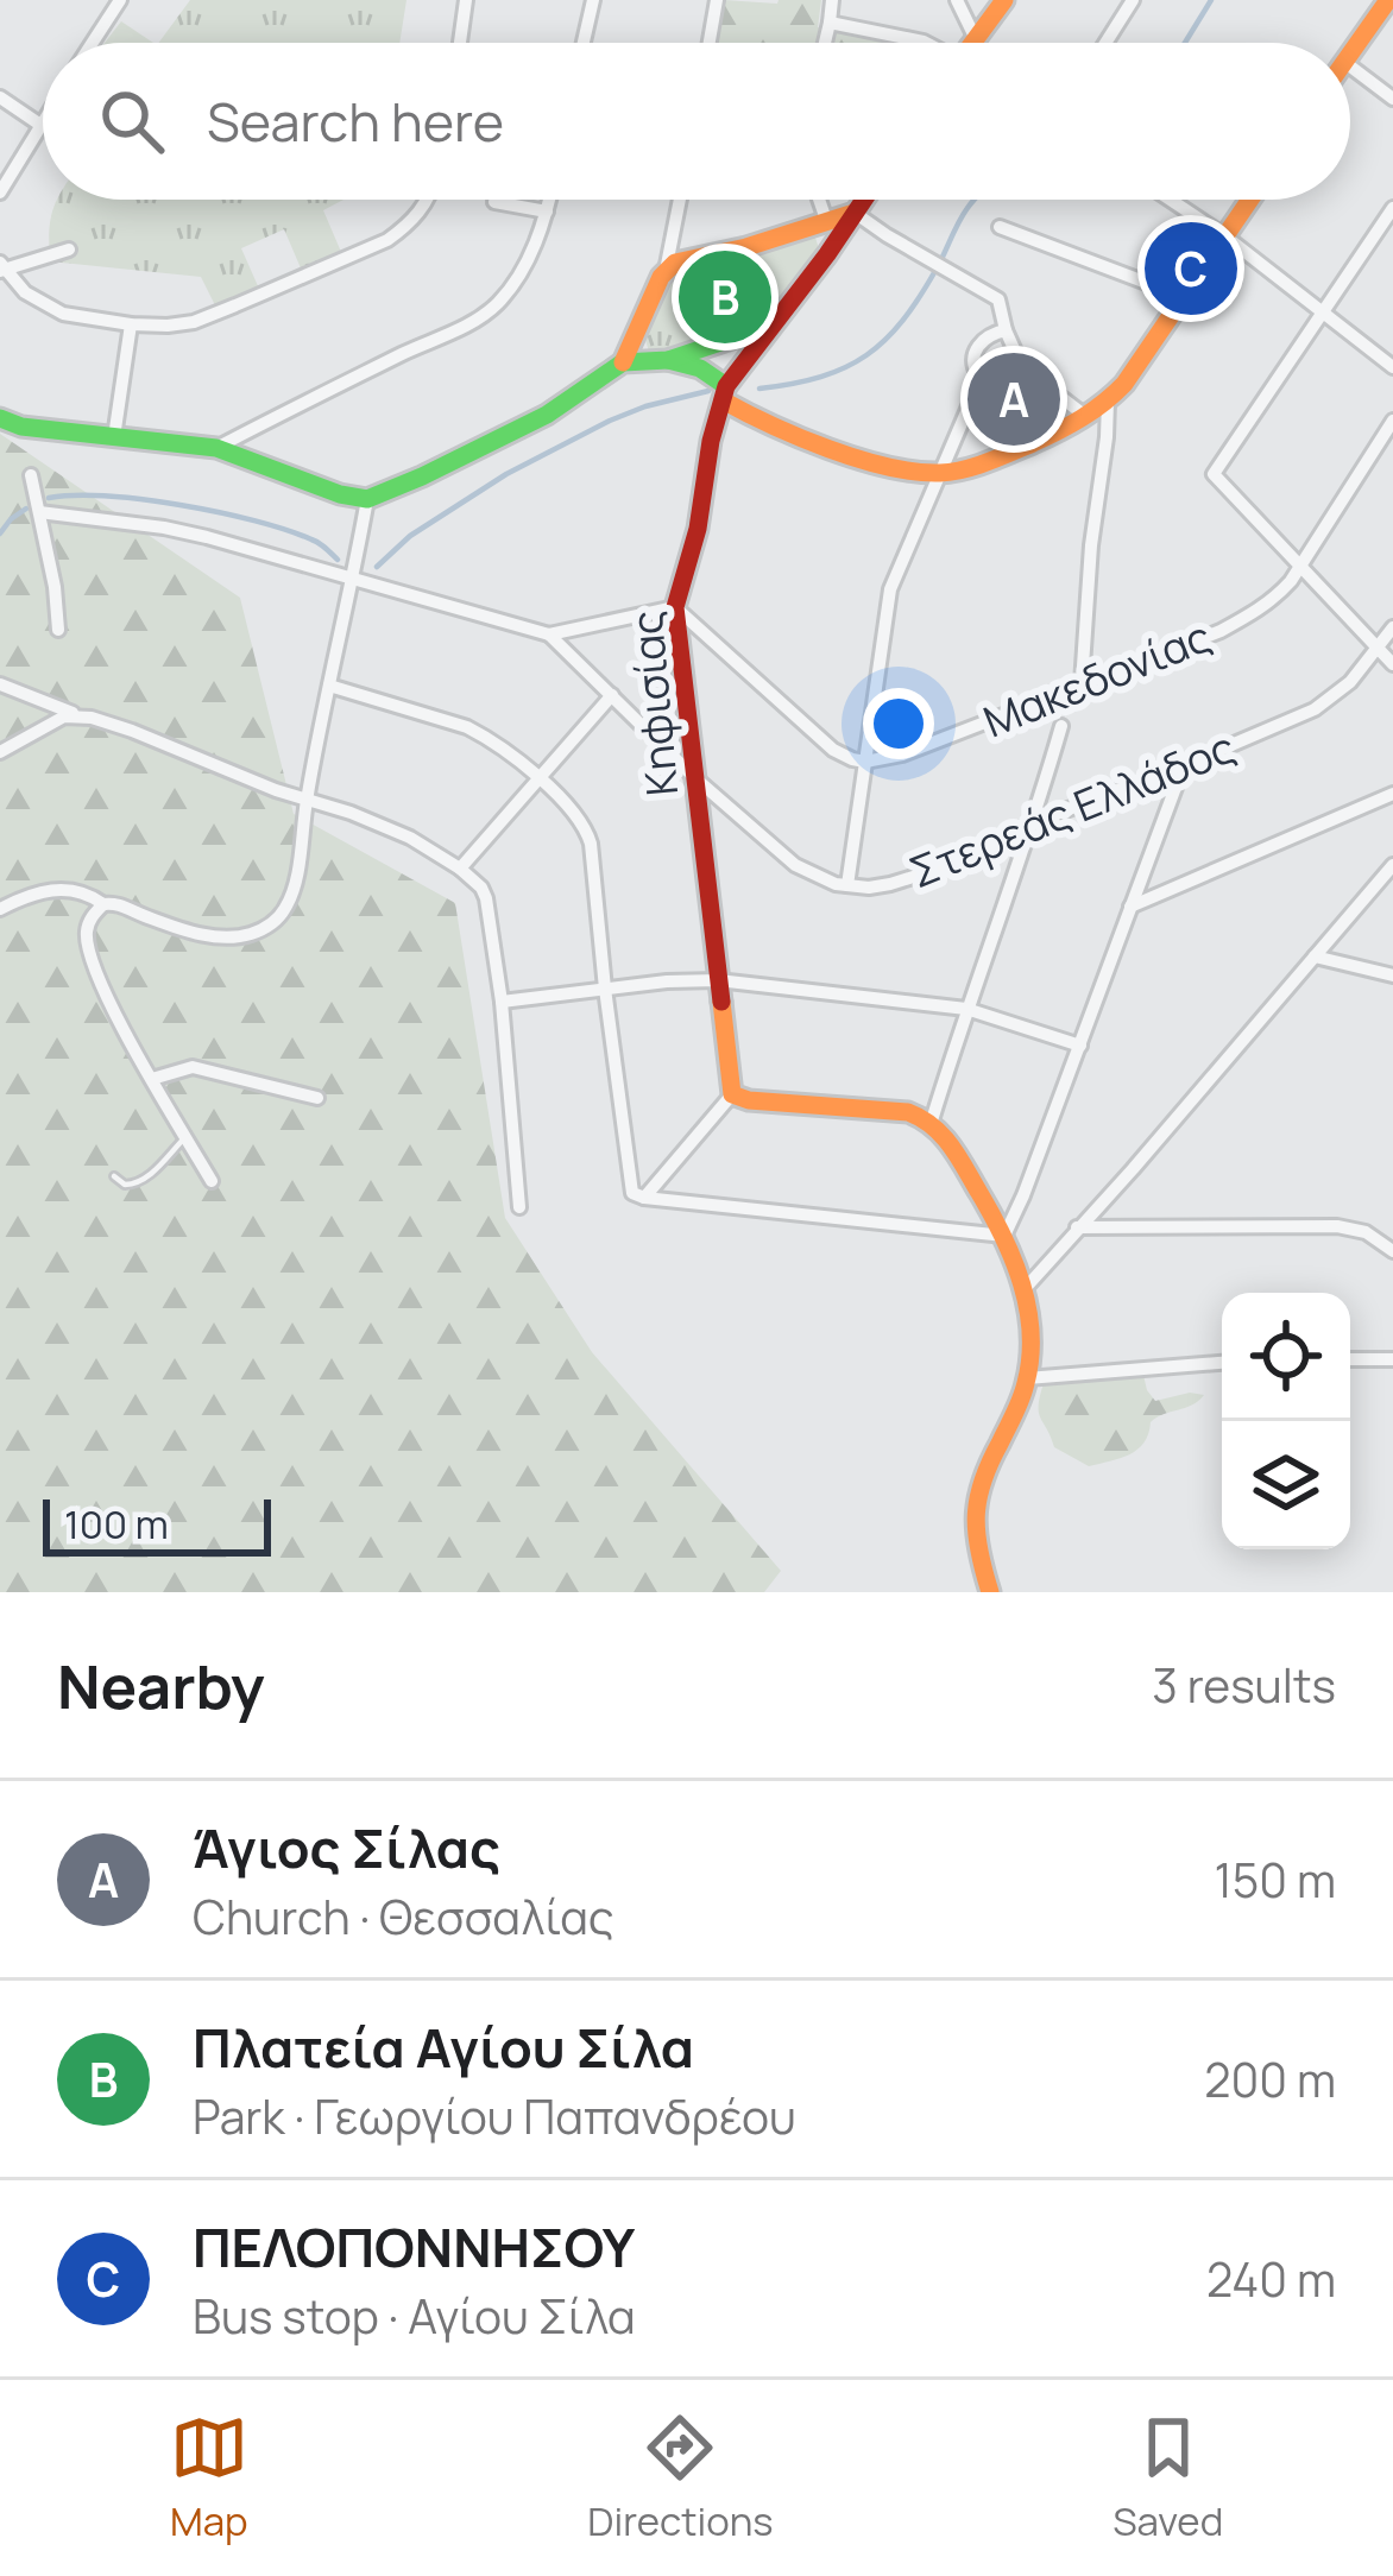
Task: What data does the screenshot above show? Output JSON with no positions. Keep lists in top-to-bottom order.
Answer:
{
  "streets": {
    "street": ["Μακεδονίας", "Κηφισίας", "Στερεάς Ελλάδος"]
  },
  "scale_bar": "100 m",
  "page": {
    "search": "Search here",
    "pins": ["C", "B", "A"],
    "scale": "100 m",
    "heading": ["Nearby", "3 results"],
    "list": [
      {
        "mark": "A",
        "name": "Άγιος Σίλας",
        "note": "Church · Θεσσαλίας",
        "value": "150 m"
      },
      {
        "mark": "B",
        "name": "Πλατεία Αγίου Σίλα",
        "note": "Park · Γεωργίου Παπανδρέου",
        "value": "200 m"
      },
      {
        "mark": "C",
        "name": "ΠΕΛΟΠΟΝΝΗΣΟΥ",
        "note": "Bus stop · Αγίου Σίλα",
        "value": "240 m"
      }
    ],
    "nav": ["Map", "Directions", "Saved"]
  }
}
